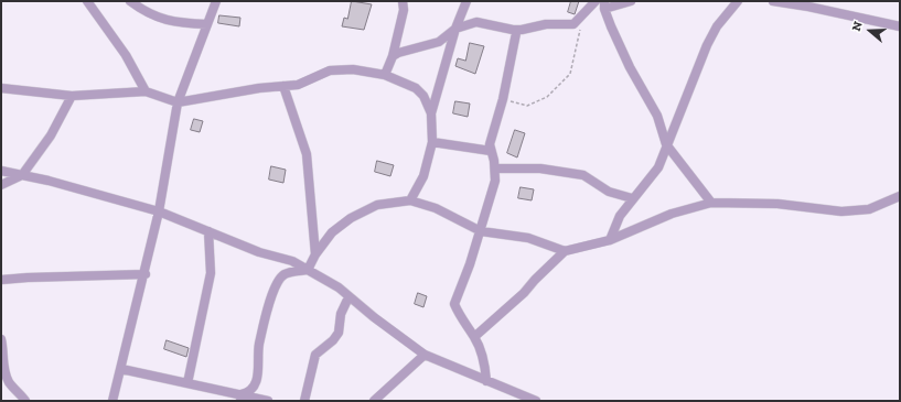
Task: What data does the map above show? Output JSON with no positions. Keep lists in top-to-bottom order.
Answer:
{
  "north": "left"
}
